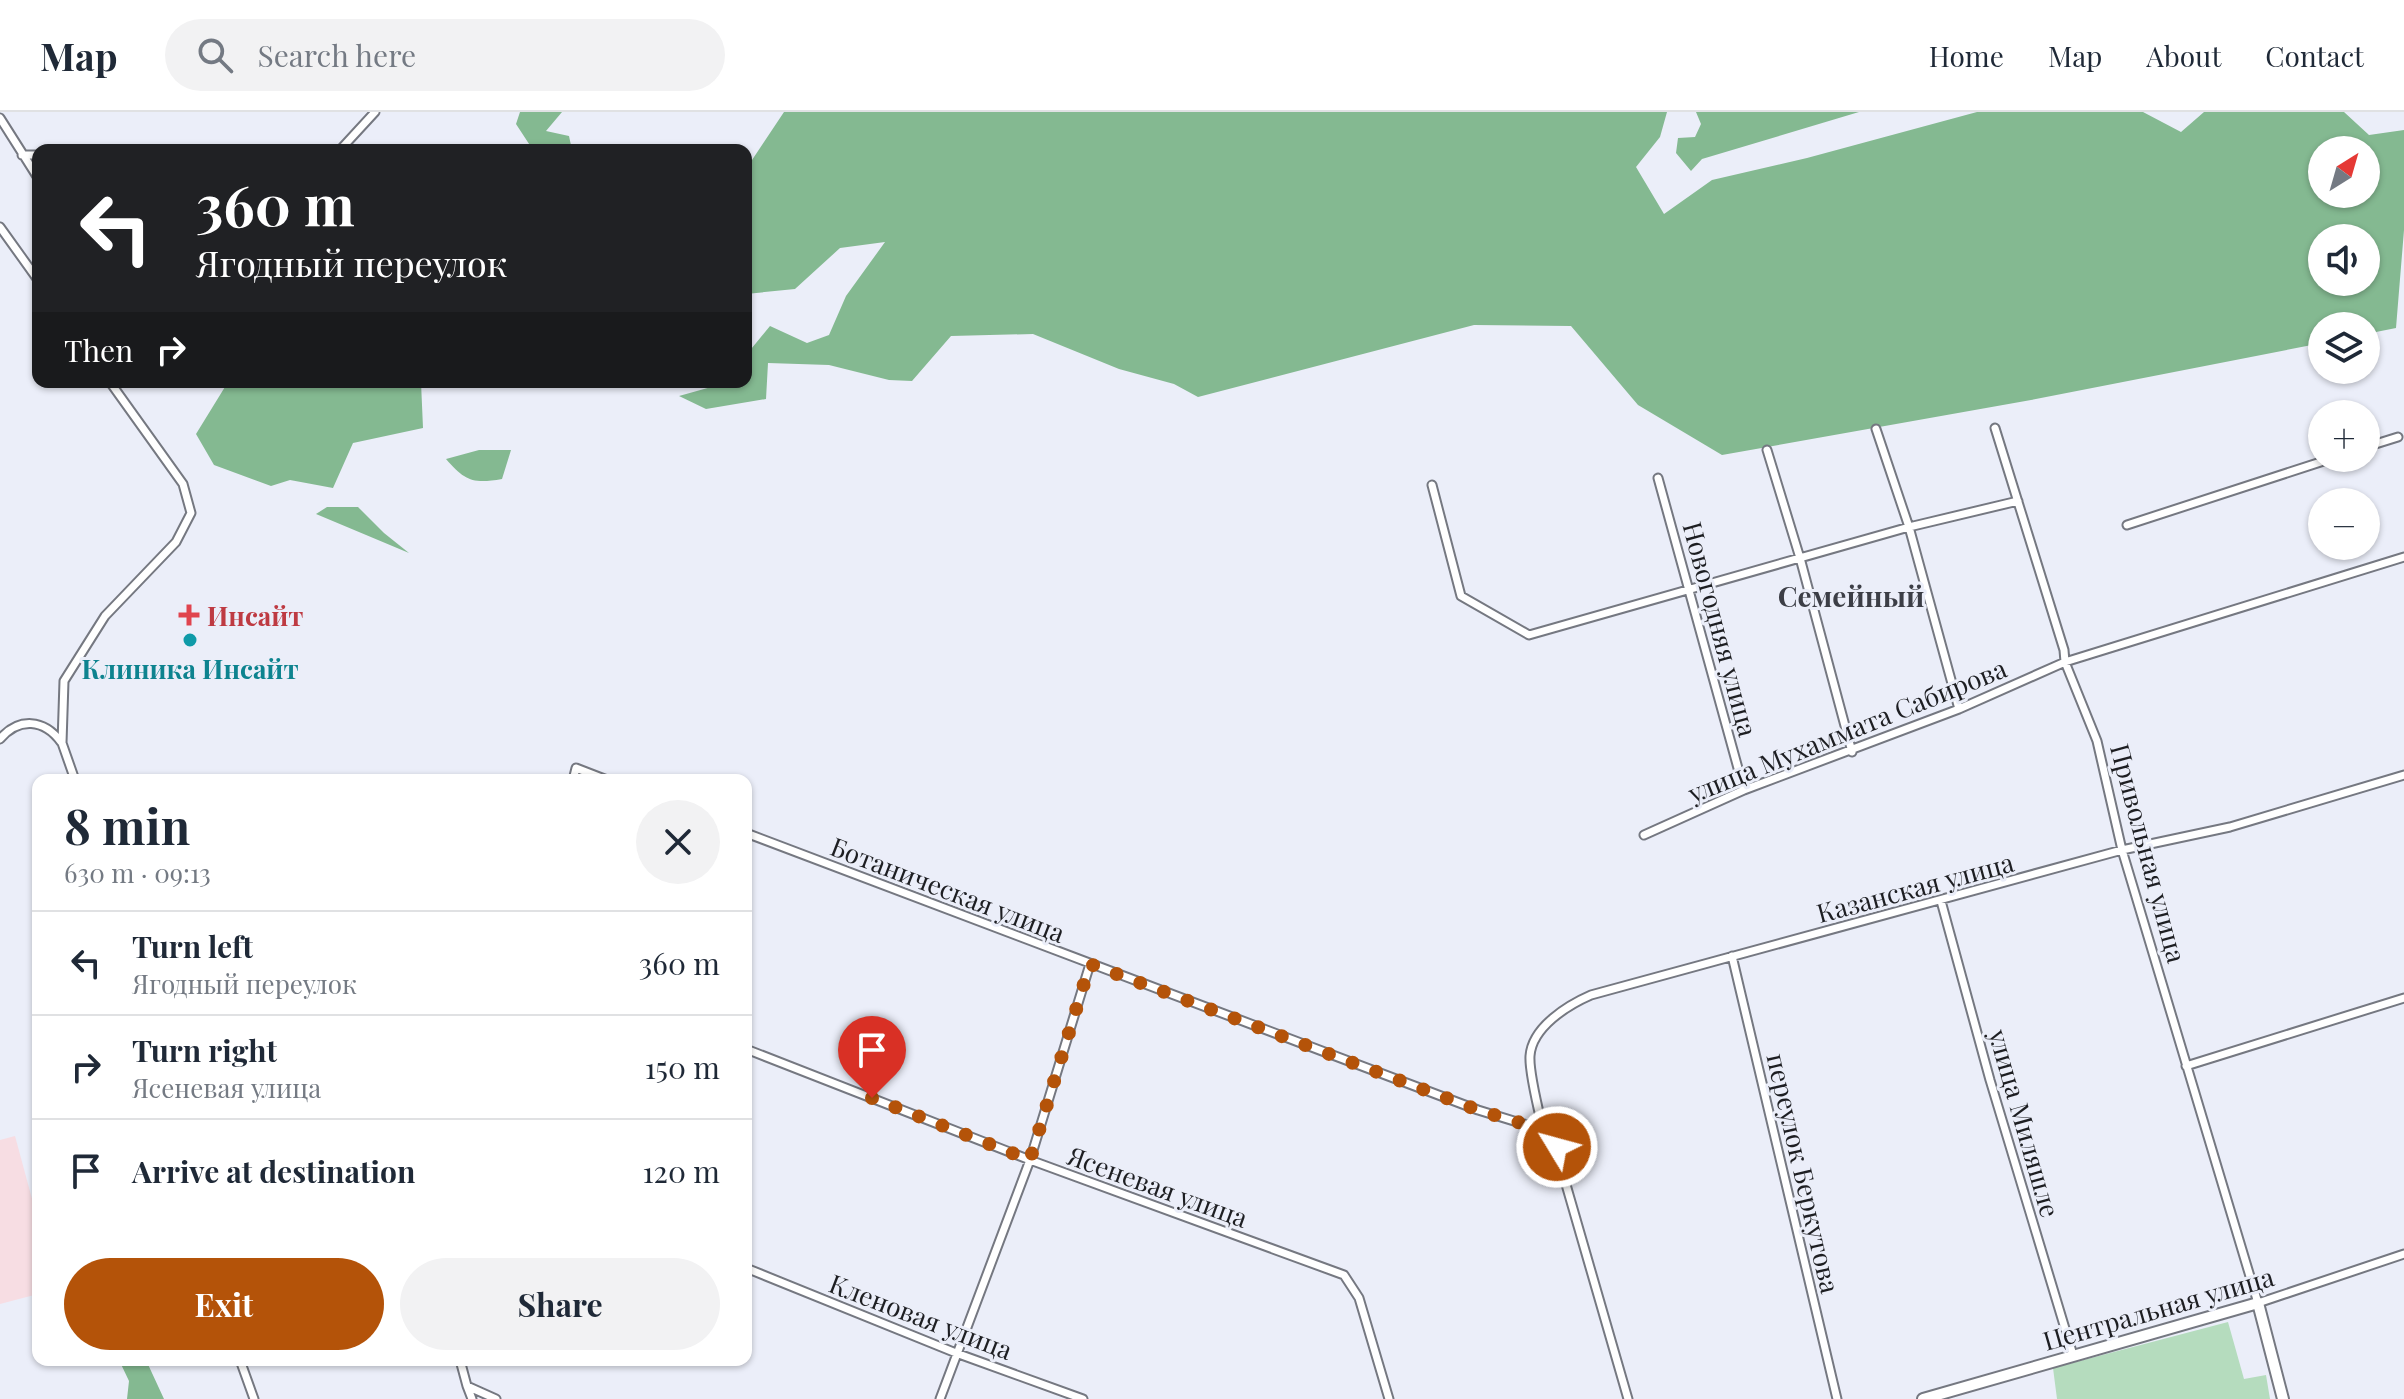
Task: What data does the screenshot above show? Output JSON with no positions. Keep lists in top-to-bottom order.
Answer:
{
  "streets": {
    "street": [
      "Новогодняя улица",
      "улица Мухаммата Сабирова",
      "Привольная улица",
      "Казанская улица",
      "Ботаническая улица",
      "улица Миляшле",
      "переулок Беркутова",
      "Ясеневая улица",
      "Центральная улица",
      "Кленовая улица"
    ]
  },
  "crossings": [
    ["Новогодняя улица", "улица Мухаммата Сабирова"],
    ["улица Мухаммата Сабирова", "Привольная улица"],
    ["Привольная улица", "Казанская улица"],
    ["Привольная улица", "Центральная улица"],
    ["Казанская улица", "Ботаническая улица"],
    ["Казанская улица", "улица Миляшле"],
    ["Казанская улица", "переулок Беркутова"],
    ["улица Миляшле", "Центральная улица"]
  ],
  "districts": ["Семейный"],
  "places": {
    "health": ["Инсайт"],
    "other": ["Клиника Инсайт"]
  },
  "north": "top right",
  "page": {
    "header": "Map",
    "search": "Search here",
    "nav": [
      "Home",
      "Map",
      "About",
      "Contact"
    ],
    "map_buttons": ["+", "−"],
    "turn": ["360 m", "Ягодный переулок"],
    "then": "Then",
    "heading": ["8 min", "630 m · 09:13"],
    "list": [
      {
        "name": "Turn left",
        "note": "Ягодный переулок",
        "value": "360 m"
      },
      {
        "name": "Turn right",
        "note": "Ясеневая улица",
        "value": "150 m"
      },
      {
        "name": "Arrive at destination",
        "value": "120 m"
      }
    ],
    "buttons": ["Exit", "Share"]
  }
}
